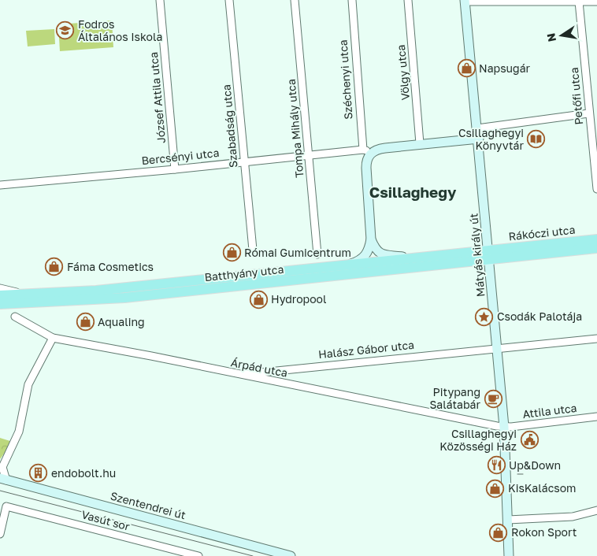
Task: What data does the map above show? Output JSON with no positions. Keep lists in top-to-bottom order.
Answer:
{
  "streets": {
    "main road": ["Rákóczi utca", "Batthyány utca"],
    "street": [
      "Völgy utca",
      "Széchenyi utca",
      "Petőfi utca",
      "József Attila utca",
      "Szabadság utca",
      "Tompa Mihály utca",
      "Bercsényi utca",
      "Mátyás király út",
      "Halász Gábor utca",
      "Árpád utca",
      "Attila utca",
      "Szentendrei út",
      "Vasút sor"
    ]
  },
  "crossings": [
    ["Völgy utca", "Bercsényi utca"],
    ["Széchenyi utca", "Bercsényi utca"],
    ["Széchenyi utca", "Batthyány utca"],
    ["József Attila utca", "Bercsényi utca"],
    ["Szabadság utca", "Bercsényi utca"],
    ["Tompa Mihály utca", "Bercsényi utca"],
    ["Bercsényi utca", "Mátyás király út"],
    ["Rákóczi utca", "Mátyás király út"],
    ["Rákóczi utca", "Batthyány utca"],
    ["Mátyás király út", "Batthyány utca"],
    ["Mátyás király út", "Halász Gábor utca"],
    ["Mátyás király út", "Árpád utca"],
    ["Mátyás király út", "Attila utca"],
    ["Halász Gábor utca", "Árpád utca"],
    ["Árpád utca", "Attila utca"]
  ],
  "districts": ["Csillaghegy"],
  "places": {
    "school or university": ["Fodros Általános Iskola"],
    "shop": [
      "Napsugár",
      "Római Gumicentrum",
      "Fáma Cosmetics",
      "Hydropool",
      "Aqualing",
      "KisKalácsom",
      "Rokon Sport"
    ],
    "library": ["Csillaghegyi Könyvtár"],
    "place": ["Csodák Palotája"],
    "cafe": ["Pitypang Salátabár"],
    "public building": ["Csillaghegyi Közösségi Ház"],
    "restaurant": ["Up&Down"],
    "building": ["endobolt.hu"]
  },
  "north": "left"
}
